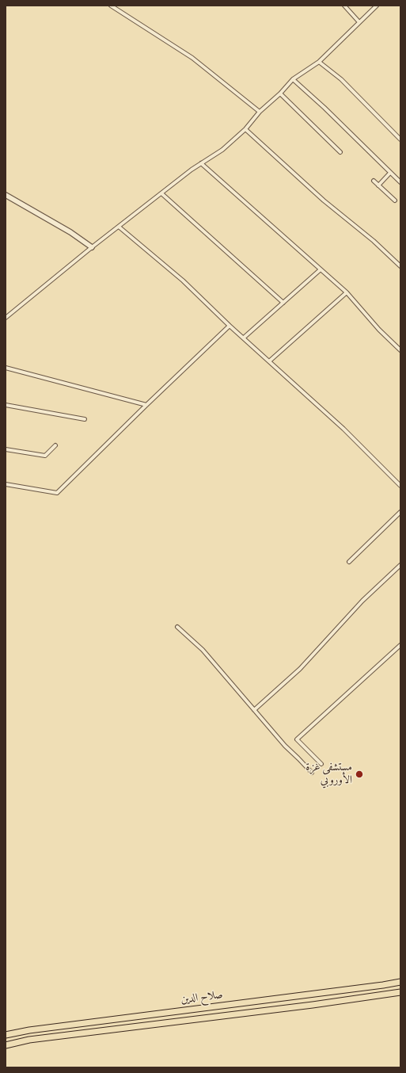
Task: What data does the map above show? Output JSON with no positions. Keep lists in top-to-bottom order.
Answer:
{
  "streets": {
    "highway": ["صلاح الدين"]
  },
  "places": ["مستشفى غزة الأوروبي"]
}
